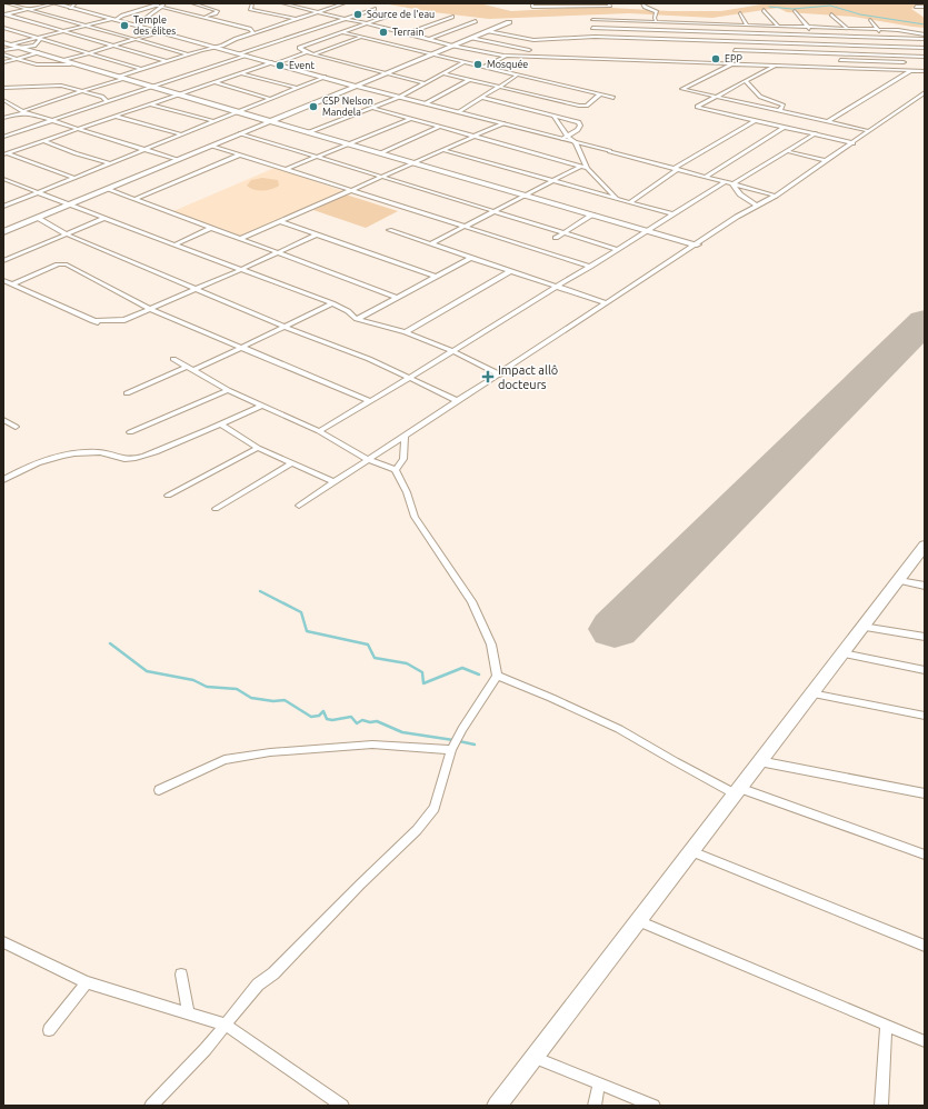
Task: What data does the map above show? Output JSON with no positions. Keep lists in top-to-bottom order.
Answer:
{
  "places": {
    "other": [
      "Source de l'eau",
      "Temple des élites",
      "Terrain",
      "EPP",
      "Mosquée",
      "Event",
      "CSP Nelson Mandela"
    ],
    "health": ["Impact allô docteurs"]
  }
}
